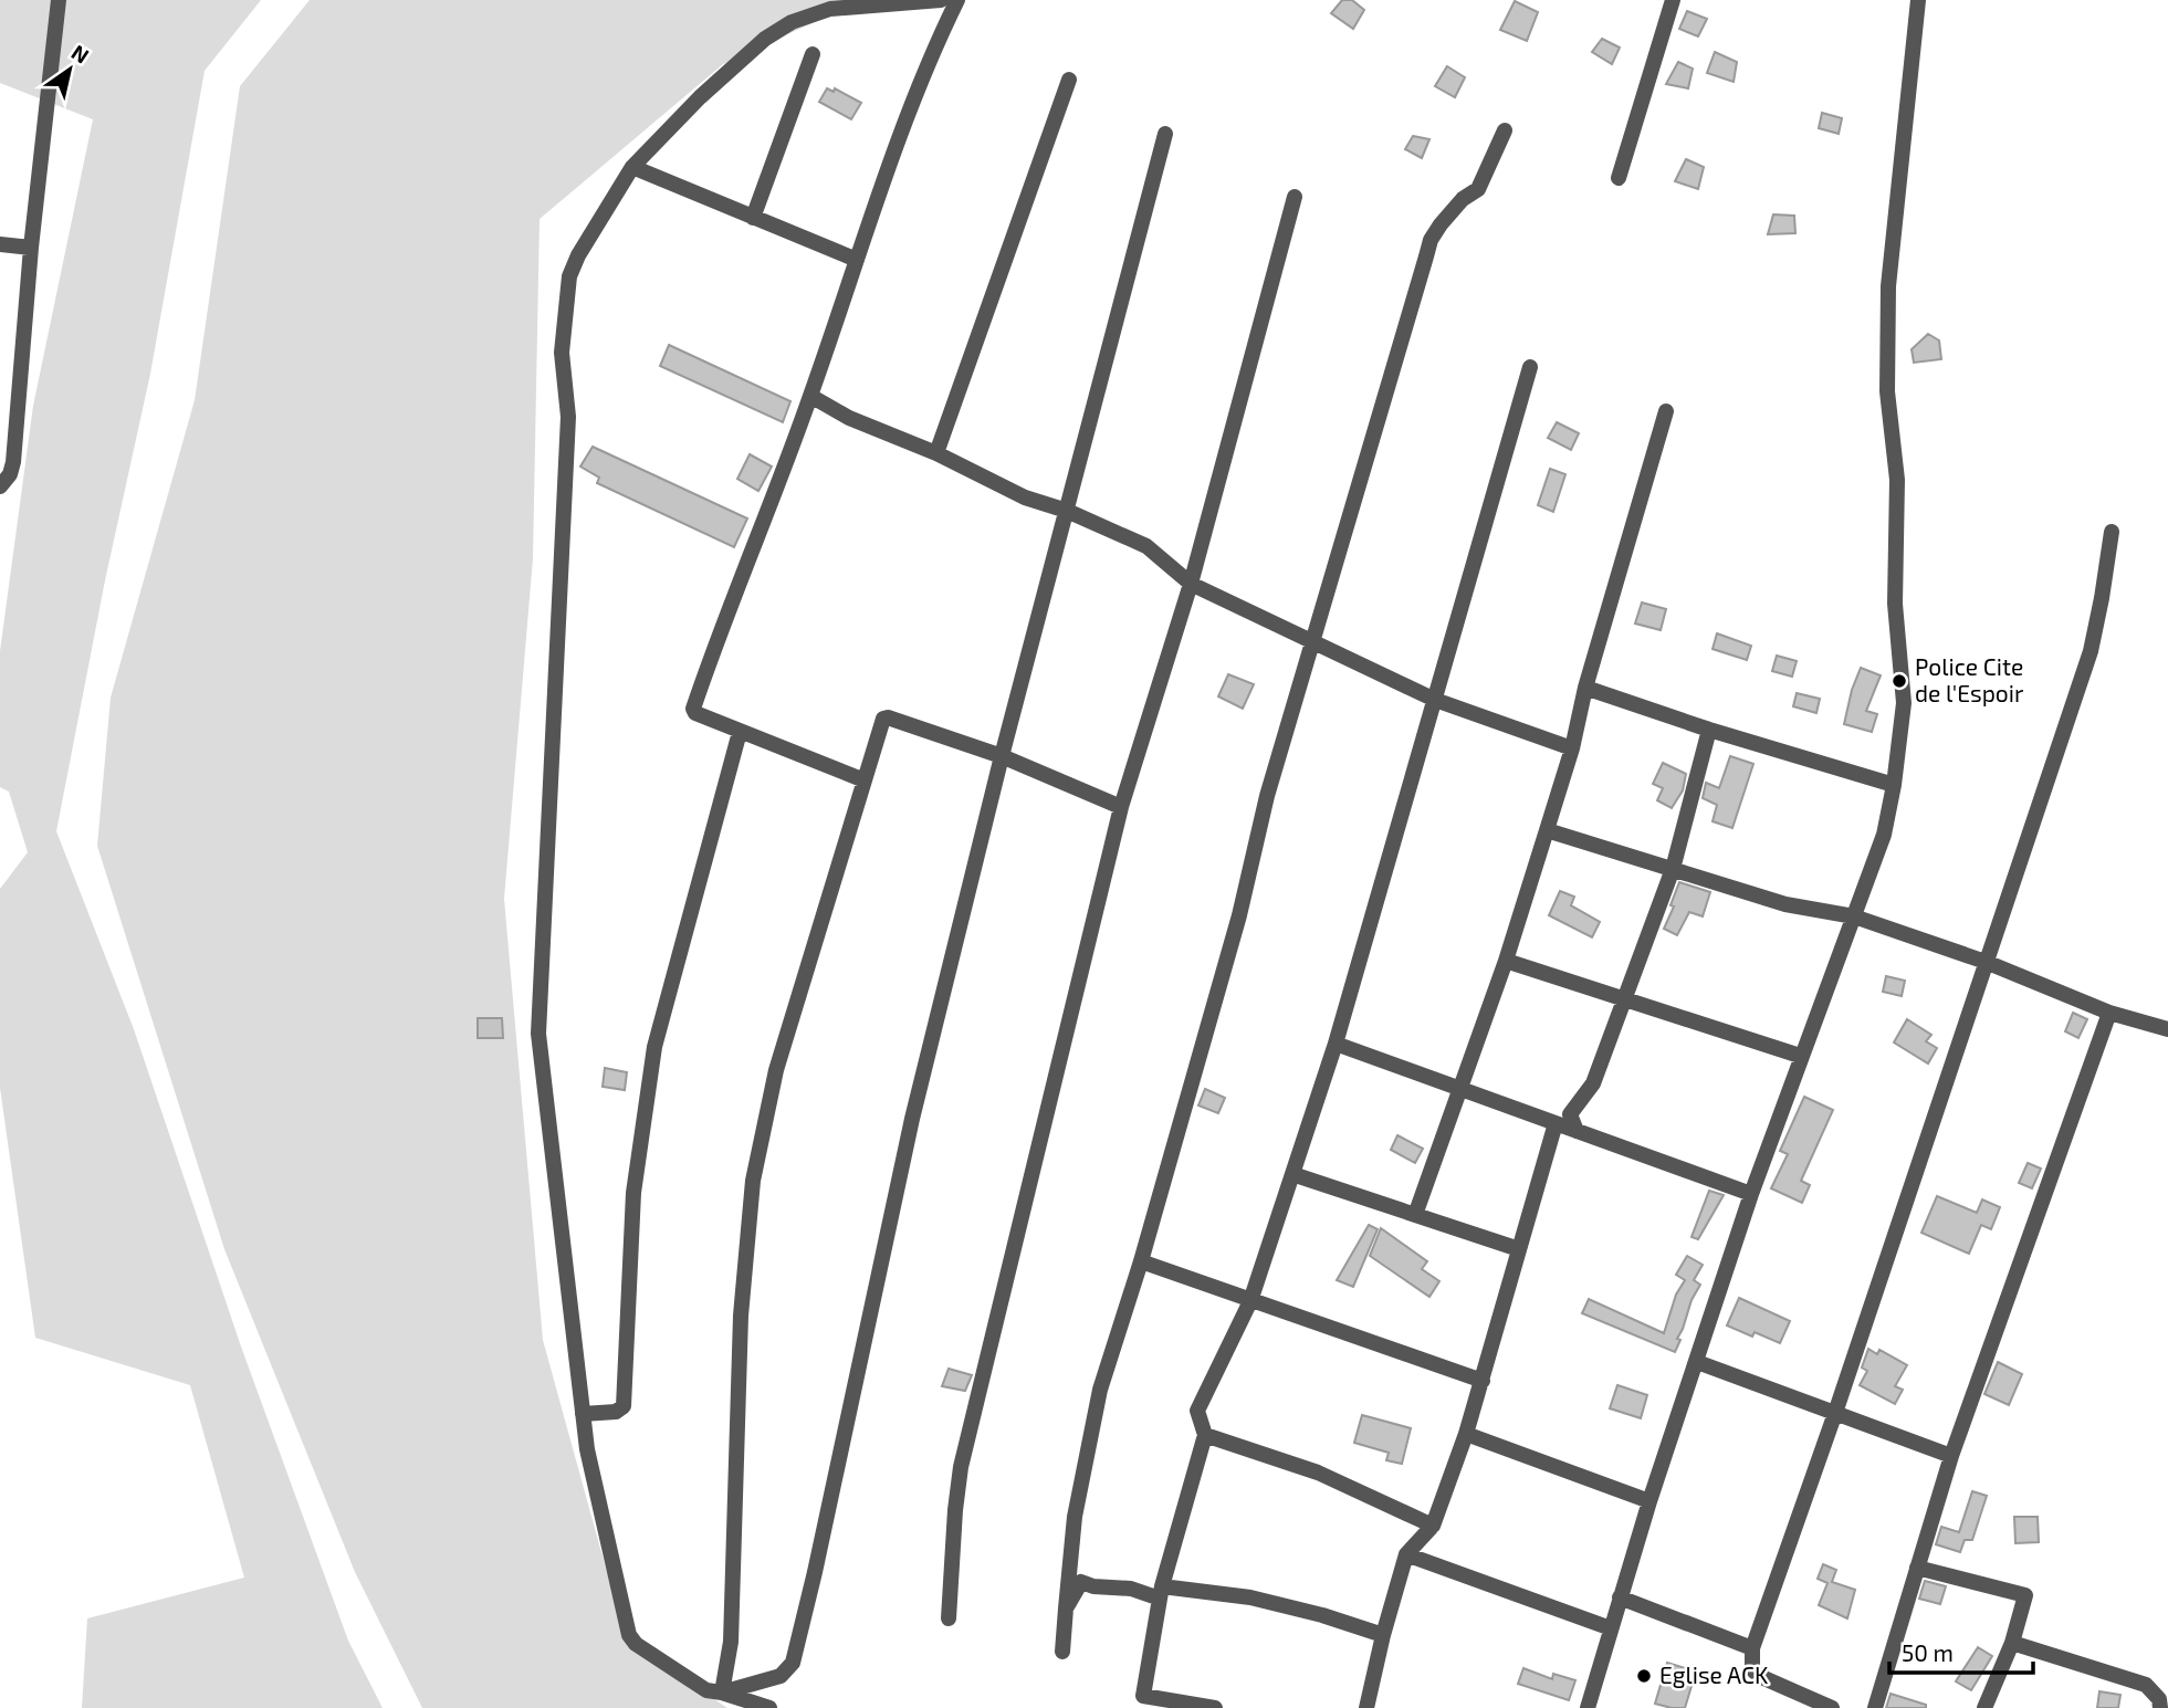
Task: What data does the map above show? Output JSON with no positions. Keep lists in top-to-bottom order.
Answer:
{
  "places": ["Police Cite de l'Espoir", "Eglise ACK"],
  "scale_bar": "50 m",
  "north": "top right"
}
